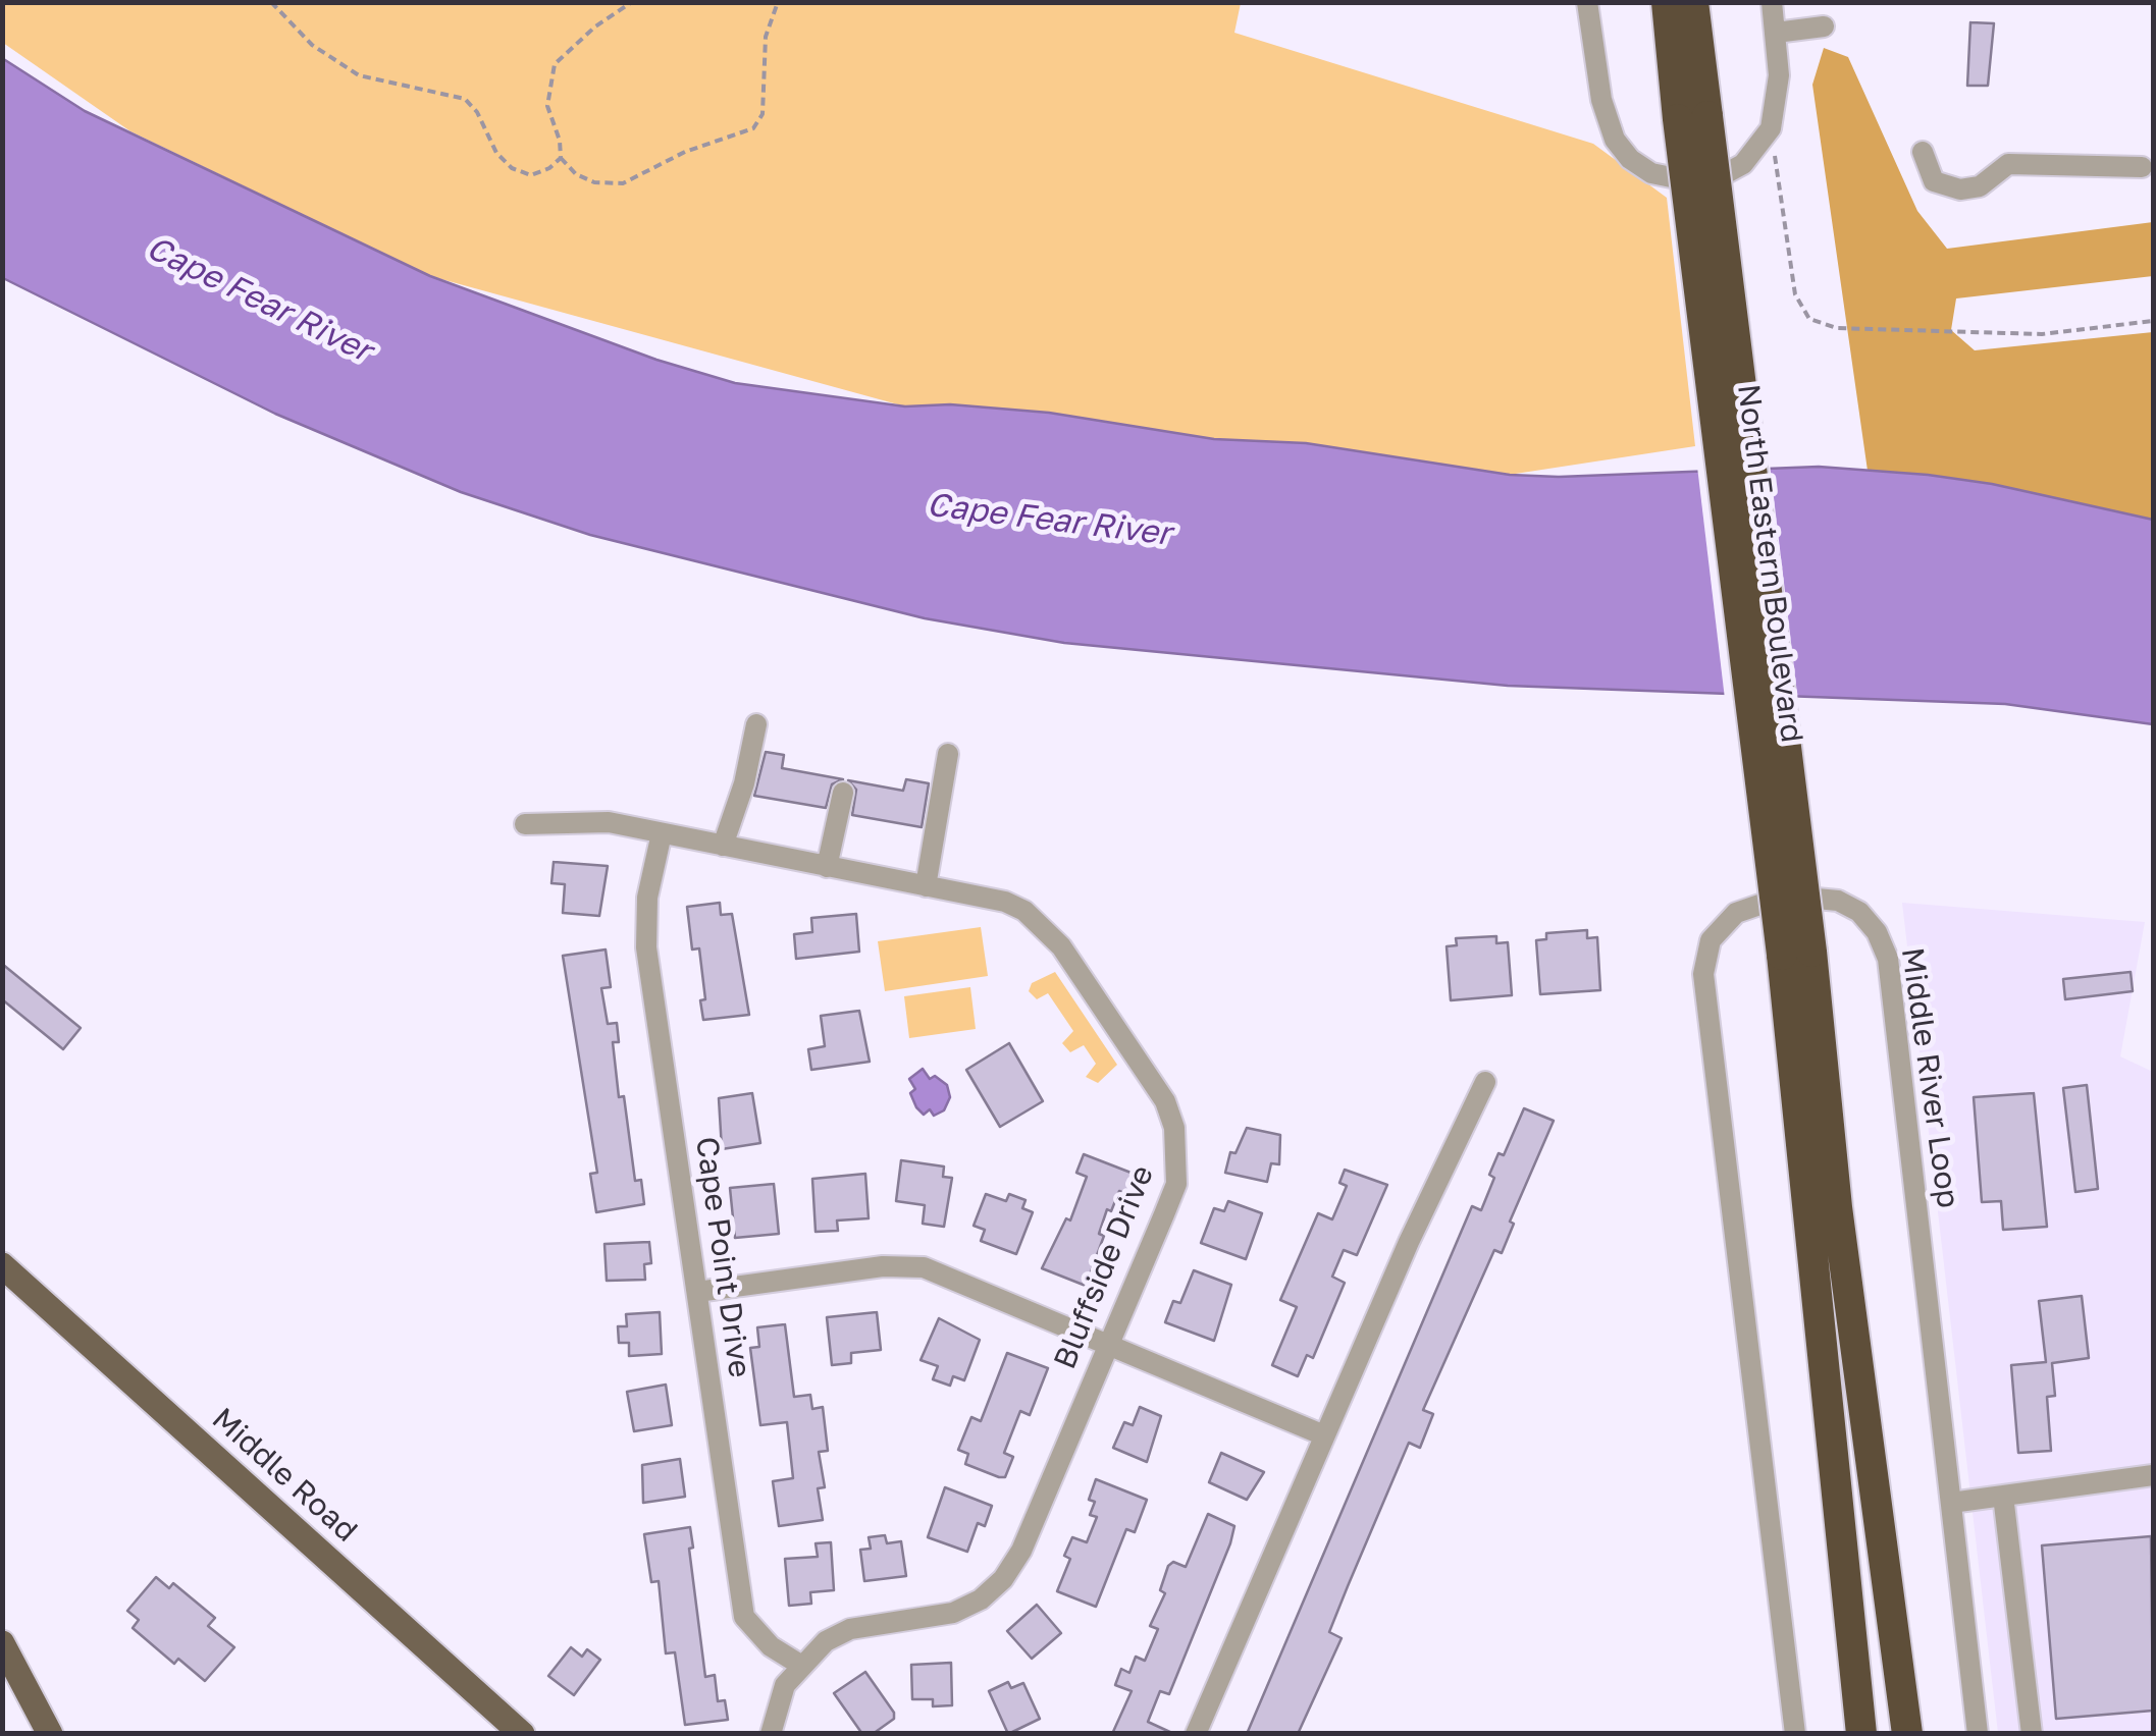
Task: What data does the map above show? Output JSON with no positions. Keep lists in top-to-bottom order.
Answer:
{
  "streets": {
    "highway": ["North Eastern Boulevard"],
    "main road": ["Middle Road"],
    "street": ["Middle River Loop", "Cape Point Drive", "Bluffside Drive"]
  },
  "crossings": [
    ["Cape Point Drive", "Bluffside Drive"]
  ],
  "water": ["Cape Fear River"]
}
